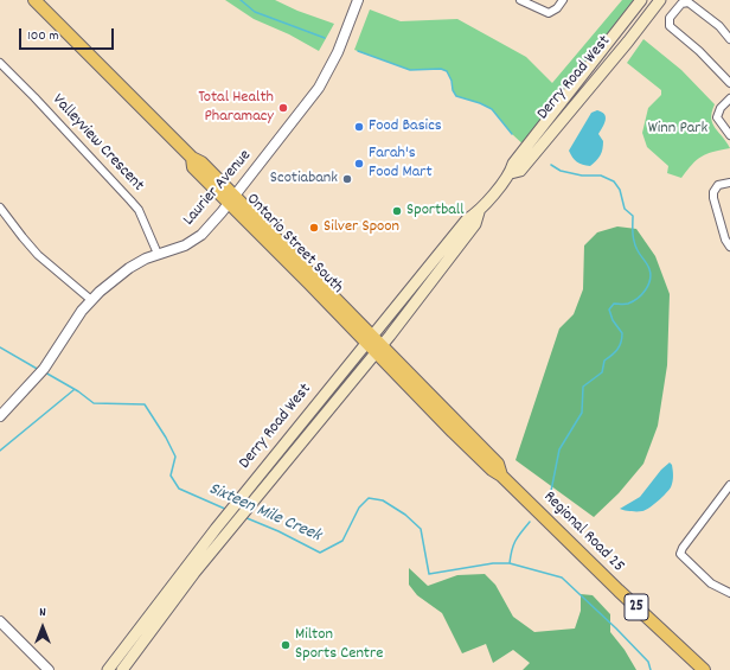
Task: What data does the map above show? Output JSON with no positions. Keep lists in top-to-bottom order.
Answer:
{
  "streets": {
    "main road": [
      "Derry Road West",
      "Ontario Street South",
      "Regional Road 25",
      "25"
    ],
    "street": ["Valleyview Crescent", "Laurier Avenue"]
  },
  "crossings": [
    ["Derry Road West", "Ontario Street South"],
    ["Derry Road West", "Regional Road 25"],
    ["Valleyview Crescent", "Laurier Avenue"],
    ["Laurier Avenue", "Ontario Street South"],
    ["Ontario Street South", "Regional Road 25"]
  ],
  "water": ["Sixteen Mile Creek"],
  "parks": ["Winn Park"],
  "places": [
    "Total Health Pharamacy",
    "Food Basics",
    "Farah's Food Mart",
    "Scotiabank",
    "Sportball",
    "Silver Spoon",
    "Milton Sports Centre"
  ],
  "scale_bar": "100 m",
  "north": "top"
}
